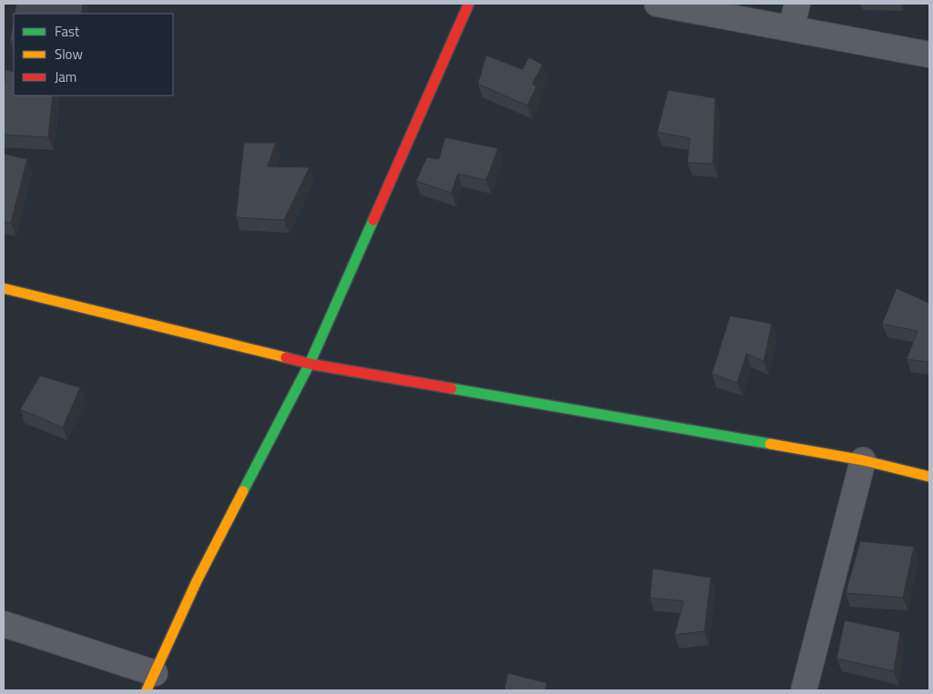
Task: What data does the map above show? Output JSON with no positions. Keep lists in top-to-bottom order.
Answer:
{
  "legend": ["Fast", "Slow", "Jam"]
}
